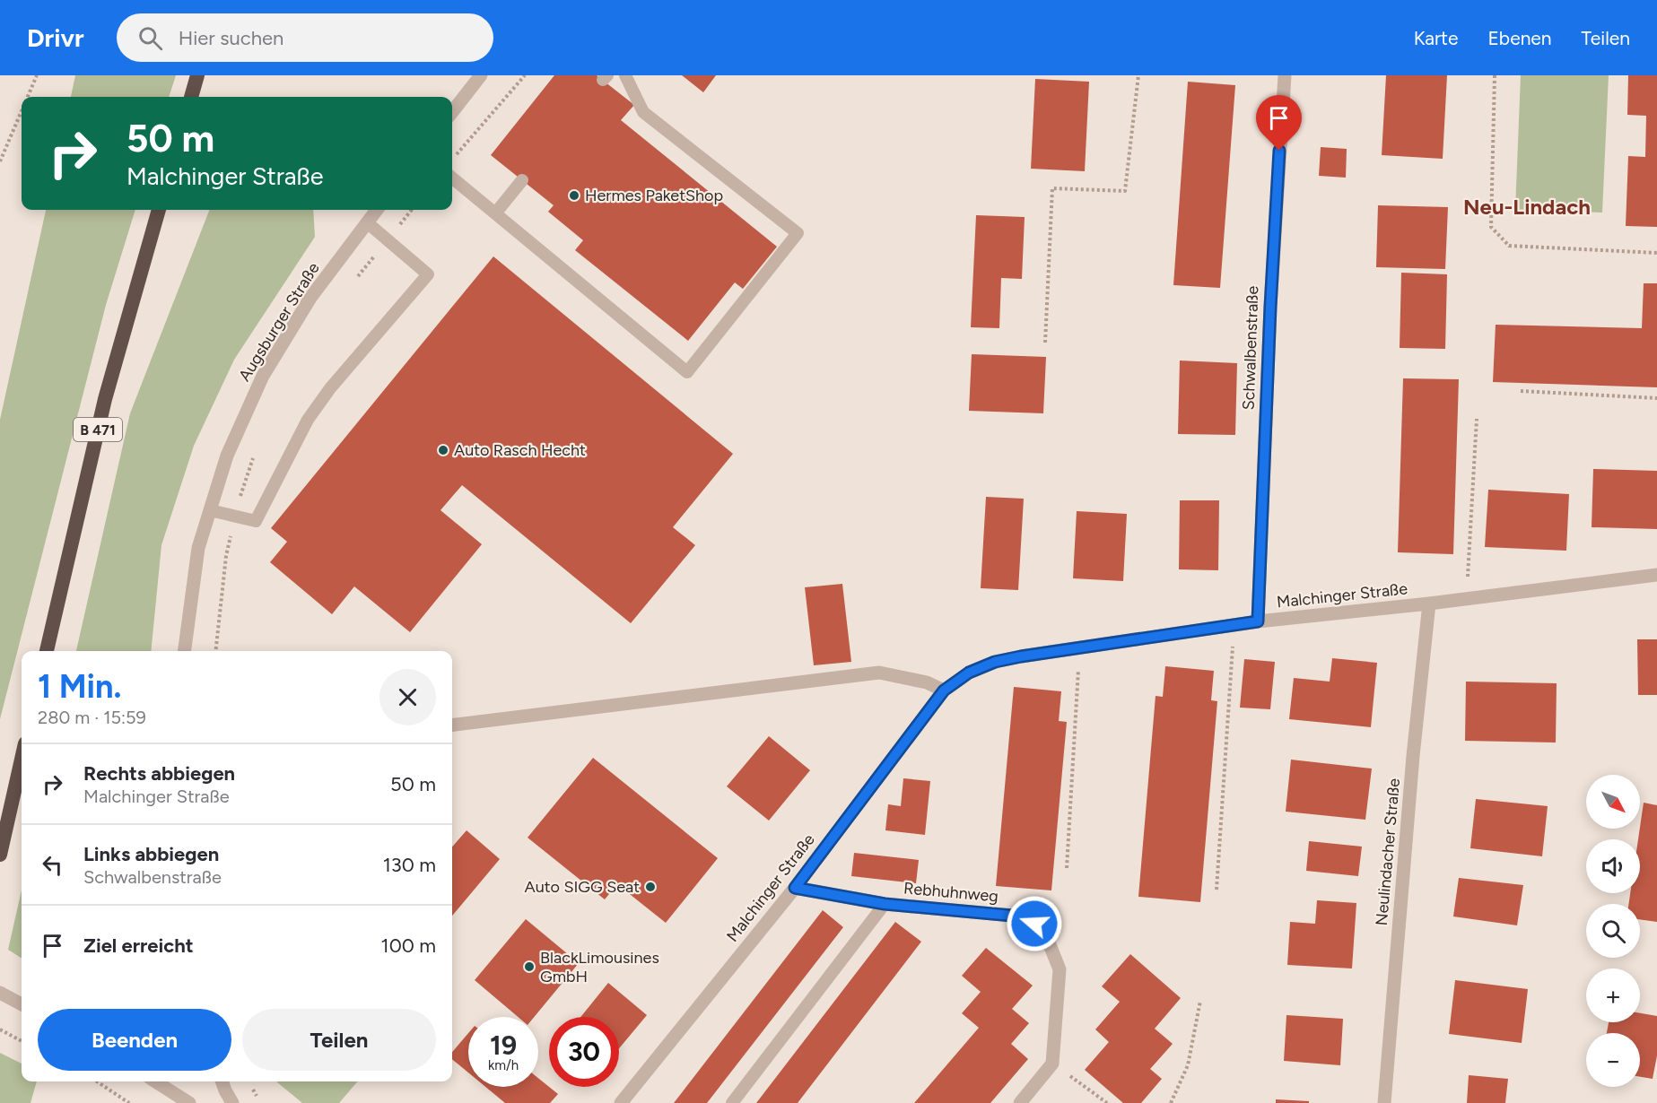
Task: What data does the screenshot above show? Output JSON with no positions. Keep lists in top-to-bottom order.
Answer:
{
  "streets": {
    "highway": ["B 471"],
    "street": [
      "Augsburger Straße",
      "Schwalbenstraße",
      "Malchinger Straße",
      "Neulindacher Straße",
      "Rebhuhnweg"
    ]
  },
  "crossings": [
    ["Schwalbenstraße", "Malchinger Straße"],
    ["Malchinger Straße", "Neulindacher Straße"],
    ["Malchinger Straße", "Rebhuhnweg"]
  ],
  "districts": ["Neu-Lindach"],
  "places": [
    "Hermes PaketShop",
    "Auto Rasch Hecht",
    "Auto SIGG Seat",
    "BlackLimousines GmbH"
  ],
  "north": "bottom right",
  "page": {
    "header": "Drivr",
    "search": "Hier suchen",
    "nav": ["Karte", "Ebenen", "Teilen"],
    "turn": ["50 m", "Malchinger Straße"],
    "heading": ["1 Min.", "280 m · 15:59"],
    "list": [
      {
        "name": "Rechts abbiegen",
        "note": "Malchinger Straße",
        "value": "50 m"
      },
      {
        "name": "Links abbiegen",
        "note": "Schwalbenstraße",
        "value": "130 m"
      },
      {
        "name": "Ziel erreicht",
        "value": "100 m"
      }
    ],
    "map_buttons": ["+", "−"],
    "buttons": ["Beenden", "Teilen"],
    "speed": "19 km/h",
    "limit": "30"
  }
}
